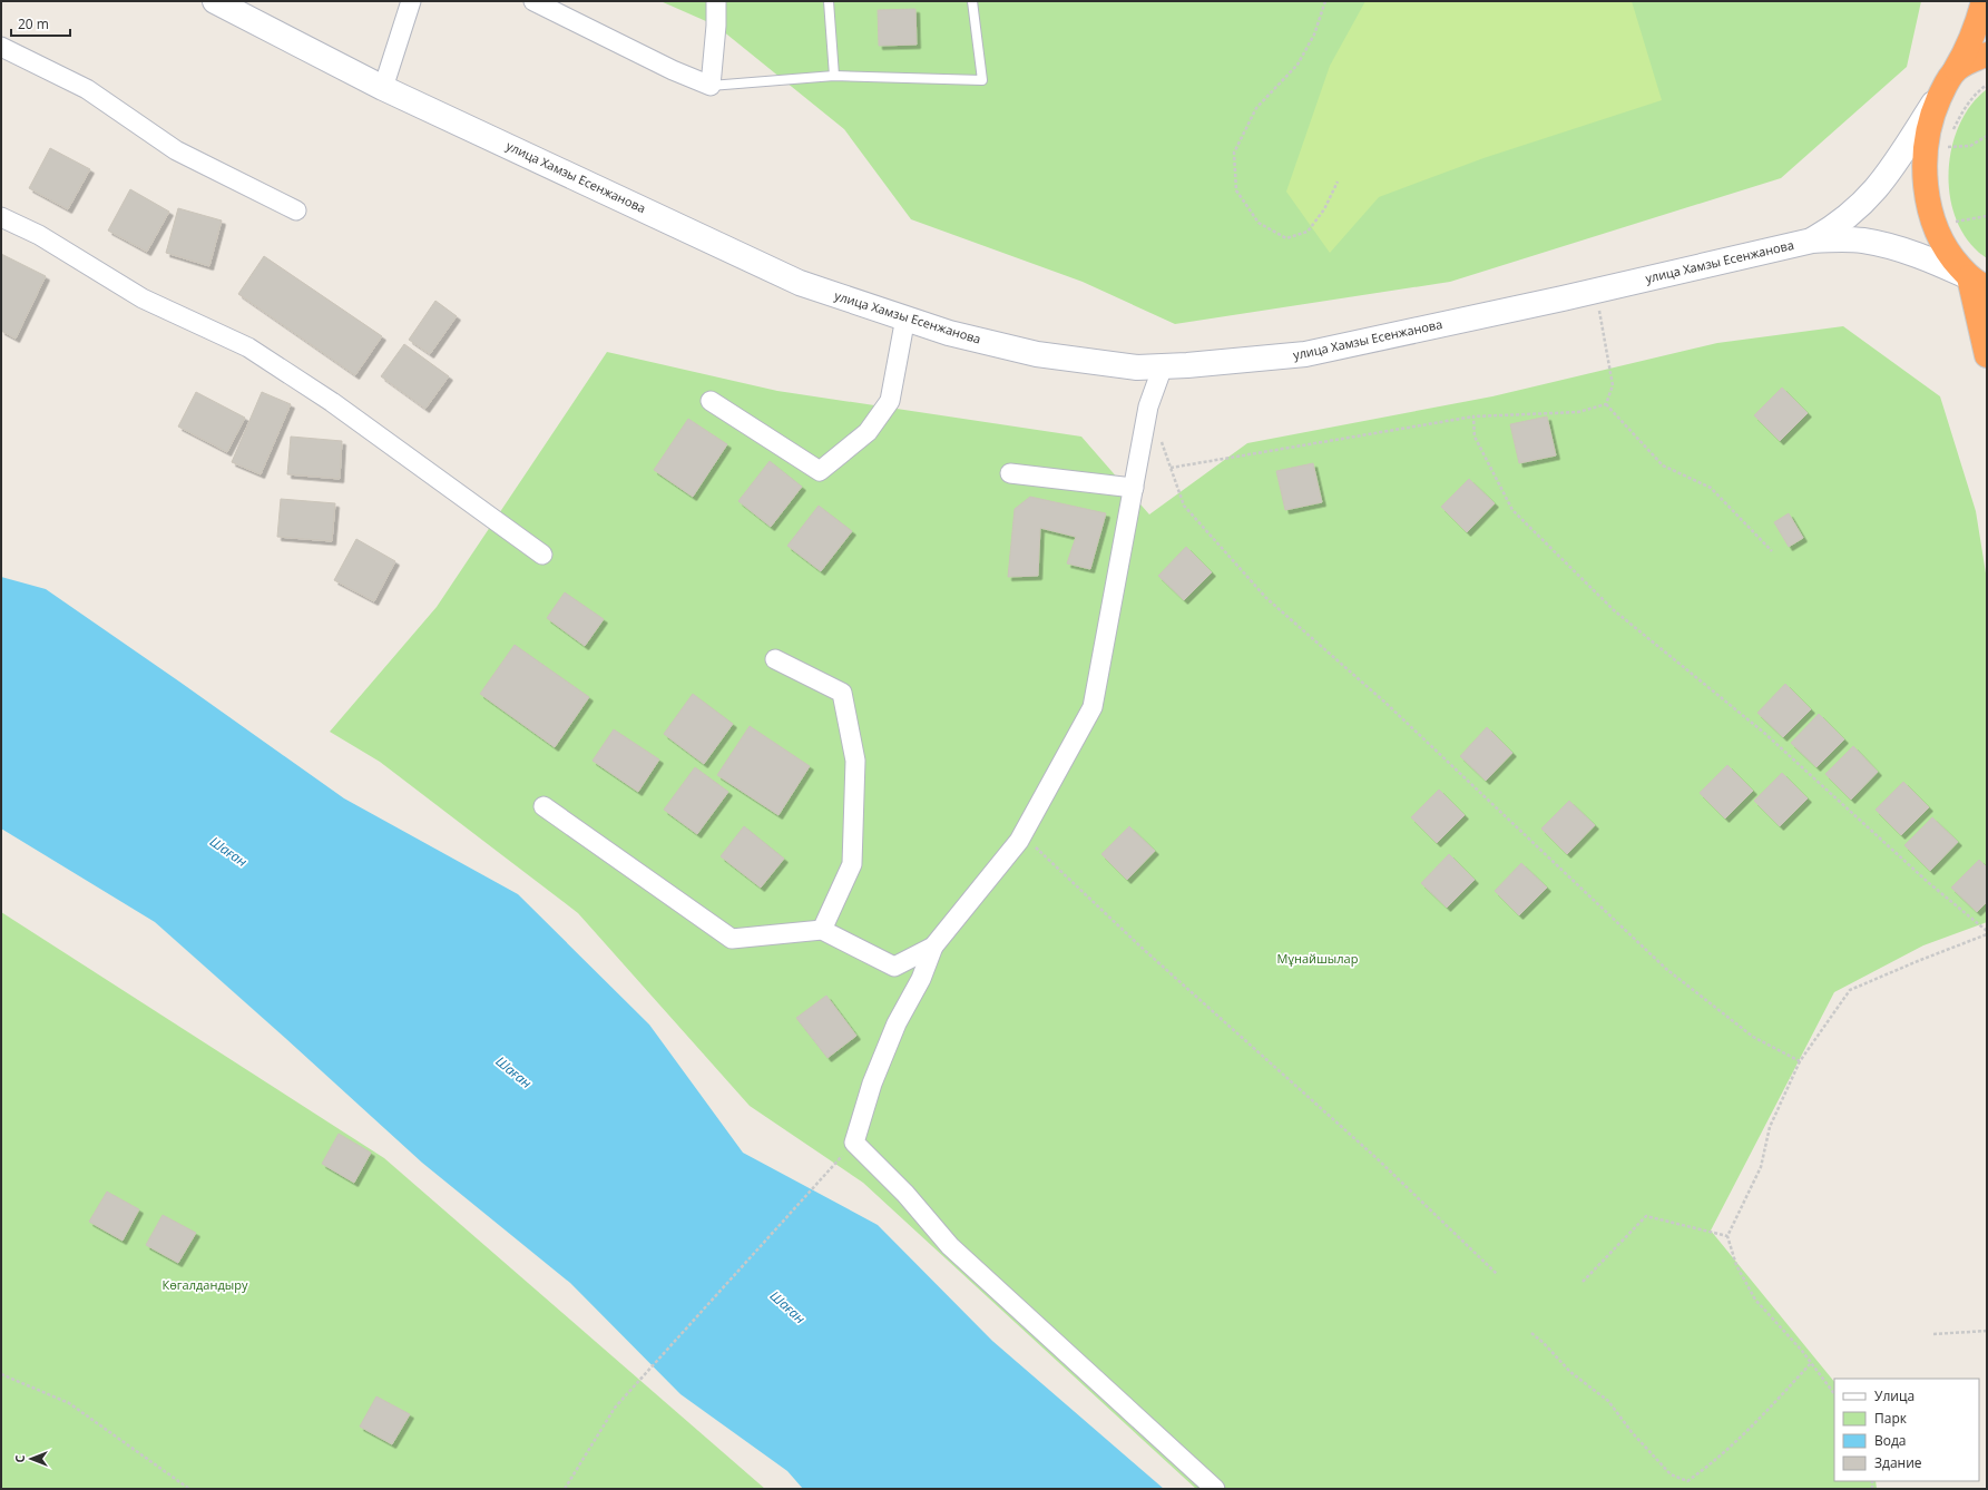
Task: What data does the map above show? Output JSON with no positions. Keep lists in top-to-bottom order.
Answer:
{
  "streets": {
    "street": ["улица Хамзы Есенжанова"]
  },
  "water": ["Шаған"],
  "parks": ["Мұнайшылар", "Көгалдандыру"],
  "legend": [
    "Улица",
    "Парк",
    "Вода",
    "Здание"
  ],
  "scale_bar": "20 m",
  "north": "left"
}
